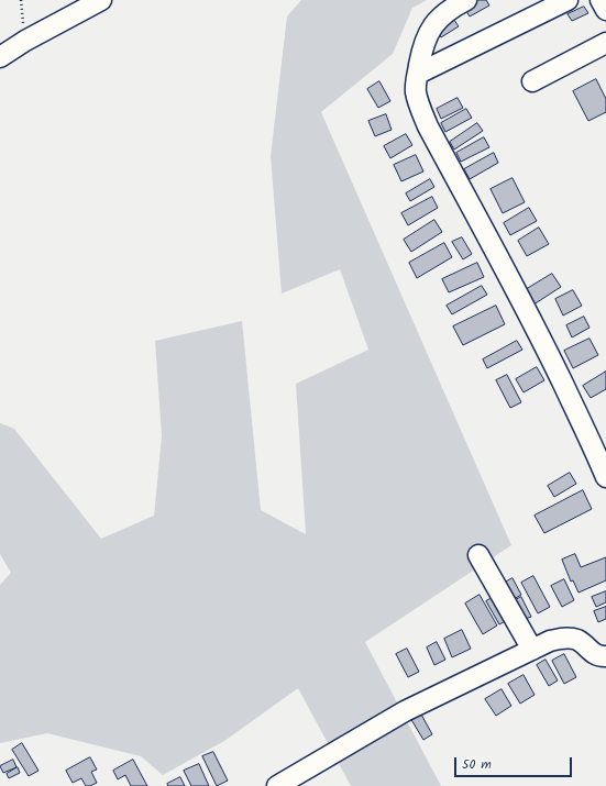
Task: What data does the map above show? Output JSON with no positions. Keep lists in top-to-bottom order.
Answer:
{
  "scale_bar": "50 m"
}
